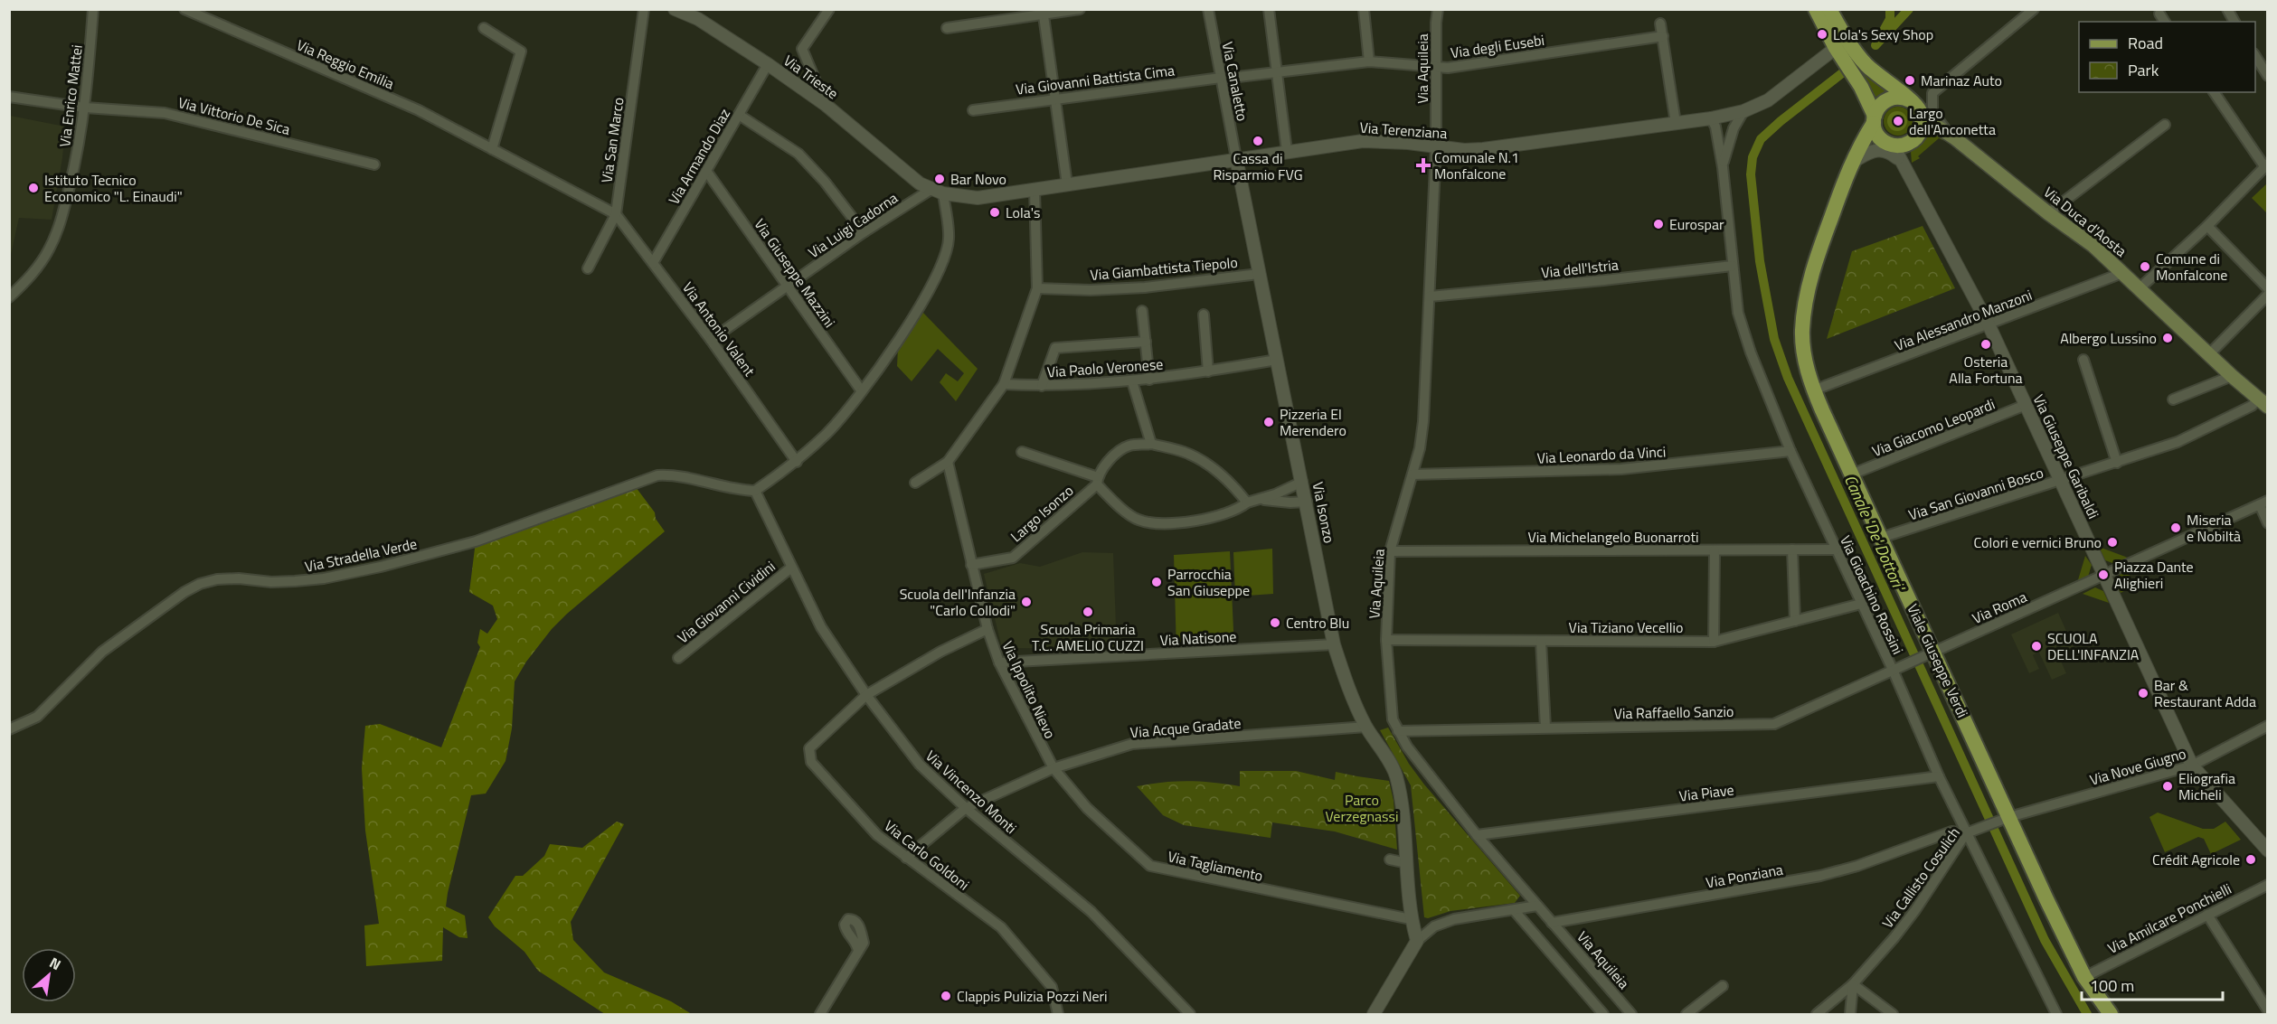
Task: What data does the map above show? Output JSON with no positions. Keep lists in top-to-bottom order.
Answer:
{
  "streets": {
    "main road": ["Via Duca d'Aosta", "Viale Giuseppe Verdi"],
    "street": [
      "Via degli Eusebi",
      "Via Reggio Emilia",
      "Via Aquileia",
      "Via Trieste",
      "Via Giovanni Battista Cima",
      "Via Canaletto",
      "Via Enrico Mattei",
      "Via Vittorio De Sica",
      "Via Terenziana",
      "Via San Marco",
      "Via Armando Diaz",
      "Via Luigi Cadorna",
      "Via Giambattista Tiepolo",
      "Via dell'Istria",
      "Via Giuseppe Mazzini",
      "Via Alessandro Manzoni",
      "Via Antonio Valent",
      "Via Paolo Veronese",
      "Via Giacomo Leopardi",
      "Via Leonardo da Vinci",
      "Via Giuseppe Garibaldi",
      "Via San Giovanni Bosco",
      "Via Isonzo",
      "Largo Isonzo",
      "Via Michelangelo Buonarroti",
      "Via Stradella Verde",
      "Via Gioachino Rossini",
      "Via Giovanni Cividini",
      "Via Roma",
      "Via Tiziano Vecellio",
      "Via Natisone",
      "Via Ippolito Nievo",
      "Via Raffaello Sanzio",
      "Via Acque Gradate",
      "Via Nove Giugno",
      "Via Vincenzo Monti",
      "Via Piave",
      "Via Carlo Goldoni",
      "Via Tagliamento",
      "Via Ponziana",
      "Via Callisto Cosulich",
      "Via Amilcare Ponchielli"
    ]
  },
  "crossings": [
    ["Via degli Eusebi", "Via Aquileia"],
    ["Via Reggio Emilia", "Via San Marco"],
    ["Via Reggio Emilia", "Via Antonio Valent"],
    ["Via Aquileia", "Via Terenziana"],
    ["Via Aquileia", "Via dell'Istria"],
    ["Via Aquileia", "Via Leonardo da Vinci"],
    ["Via Aquileia", "Via Michelangelo Buonarroti"],
    ["Via Aquileia", "Via Tiziano Vecellio"],
    ["Via Aquileia", "Via Raffaello Sanzio"],
    ["Via Aquileia", "Via Piave"],
    ["Via Aquileia", "Via Ponziana"],
    ["Via Trieste", "Via Terenziana"],
    ["Via Trieste", "Via Armando Diaz"],
    ["Via Trieste", "Via Luigi Cadorna"],
    ["Via Giovanni Battista Cima", "Via Canaletto"],
    ["Via Canaletto", "Via Terenziana"],
    ["Via Canaletto", "Via Isonzo"],
    ["Via Enrico Mattei", "Via Vittorio De Sica"],
    ["Via Terenziana", "Via Luigi Cadorna"],
    ["Via Terenziana", "Via Isonzo"],
    ["Via Terenziana", "Via Gioachino Rossini"],
    ["Via San Marco", "Via Antonio Valent"],
    ["Via Armando Diaz", "Via Giuseppe Mazzini"],
    ["Via Armando Diaz", "Via Antonio Valent"],
    ["Via Duca d'Aosta", "Via Alessandro Manzoni"],
    ["Via Duca d'Aosta", "Via San Giovanni Bosco"],
    ["Via Luigi Cadorna", "Via Giuseppe Mazzini"],
    ["Via Luigi Cadorna", "Via Antonio Valent"],
    ["Via Giambattista Tiepolo", "Via Isonzo"],
    ["Via dell'Istria", "Via Gioachino Rossini"],
    ["Via Alessandro Manzoni", "Via Giuseppe Garibaldi"],
    ["Via Alessandro Manzoni", "Viale Giuseppe Verdi"],
    ["Via Paolo Veronese", "Via Isonzo"],
    ["Via Giacomo Leopardi", "Via Giuseppe Garibaldi"],
    ["Via Giacomo Leopardi", "Viale Giuseppe Verdi"],
    ["Via Leonardo da Vinci", "Via Gioachino Rossini"],
    ["Via Giuseppe Garibaldi", "Via San Giovanni Bosco"],
    ["Via Giuseppe Garibaldi", "Via Roma"],
    ["Via Giuseppe Garibaldi", "Via Nove Giugno"],
    ["Via San Giovanni Bosco", "Viale Giuseppe Verdi"],
    ["Via Isonzo", "Largo Isonzo"],
    ["Via Isonzo", "Via Natisone"],
    ["Via Isonzo", "Via Acque Gradate"],
    ["Via Isonzo", "Via Tagliamento"],
    ["Largo Isonzo", "Via Ippolito Nievo"],
    ["Via Michelangelo Buonarroti", "Via Gioachino Rossini"],
    ["Via Stradella Verde", "Via Vincenzo Monti"],
    ["Via Gioachino Rossini", "Via Tiziano Vecellio"],
    ["Via Gioachino Rossini", "Via Raffaello Sanzio"],
    ["Via Gioachino Rossini", "Via Piave"],
    ["Via Gioachino Rossini", "Via Ponziana"],
    ["Via Gioachino Rossini", "Via Callisto Cosulich"],
    ["Via Giovanni Cividini", "Via Vincenzo Monti"],
    ["Via Roma", "Viale Giuseppe Verdi"],
    ["Via Roma", "Via Raffaello Sanzio"],
    ["Via Natisone", "Via Ippolito Nievo"],
    ["Viale Giuseppe Verdi", "Via Raffaello Sanzio"],
    ["Viale Giuseppe Verdi", "Via Nove Giugno"],
    ["Viale Giuseppe Verdi", "Via Callisto Cosulich"],
    ["Viale Giuseppe Verdi", "Via Amilcare Ponchielli"],
    ["Via Ippolito Nievo", "Via Acque Gradate"],
    ["Via Ippolito Nievo", "Via Tagliamento"],
    ["Via Acque Gradate", "Via Vincenzo Monti"],
    ["Via Acque Gradate", "Via Carlo Goldoni"],
    ["Via Acque Gradate", "Via Tagliamento"],
    ["Via Nove Giugno", "Via Callisto Cosulich"],
    ["Via Vincenzo Monti", "Via Carlo Goldoni"],
    ["Via Ponziana", "Via Callisto Cosulich"]
  ],
  "water": ["Canale \"De' Dottori\""],
  "parks": ["Parco Verzegnassi"],
  "places": {
    "other": [
      "Lola's Sexy Shop",
      "Marinaz Auto",
      "Largo dell'Anconetta",
      "Cassa di Risparmio FVG",
      "Bar Novo",
      "Istituto Tecnico Economico \"L. Einaudi\"",
      "Lola's",
      "Eurospar",
      "Comune di Monfalcone",
      "Albergo Lussino",
      "Osteria Alla Fortuna",
      "Pizzeria El Merendero",
      "Miseria e Nobiltà",
      "Colori e vernici Bruno",
      "Piazza Dante Alighieri",
      "Parrocchia San Giuseppe",
      "Scuola dell'Infanzia \"Carlo Collodi\"",
      "Scuola Primaria T.C. AMELIO CUZZI",
      "Centro Blu",
      "SCUOLA DELL'INFANZIA",
      "Bar & Restaurant Adda",
      "Eliografia Micheli",
      "Crédit Agricole",
      "Clappis Pulizia Pozzi Neri"
    ],
    "health": ["Comunale N.1 Monfalcone"]
  },
  "legend": ["Road", "Park"],
  "scale_bar": "100 m",
  "north": "top right"
}
